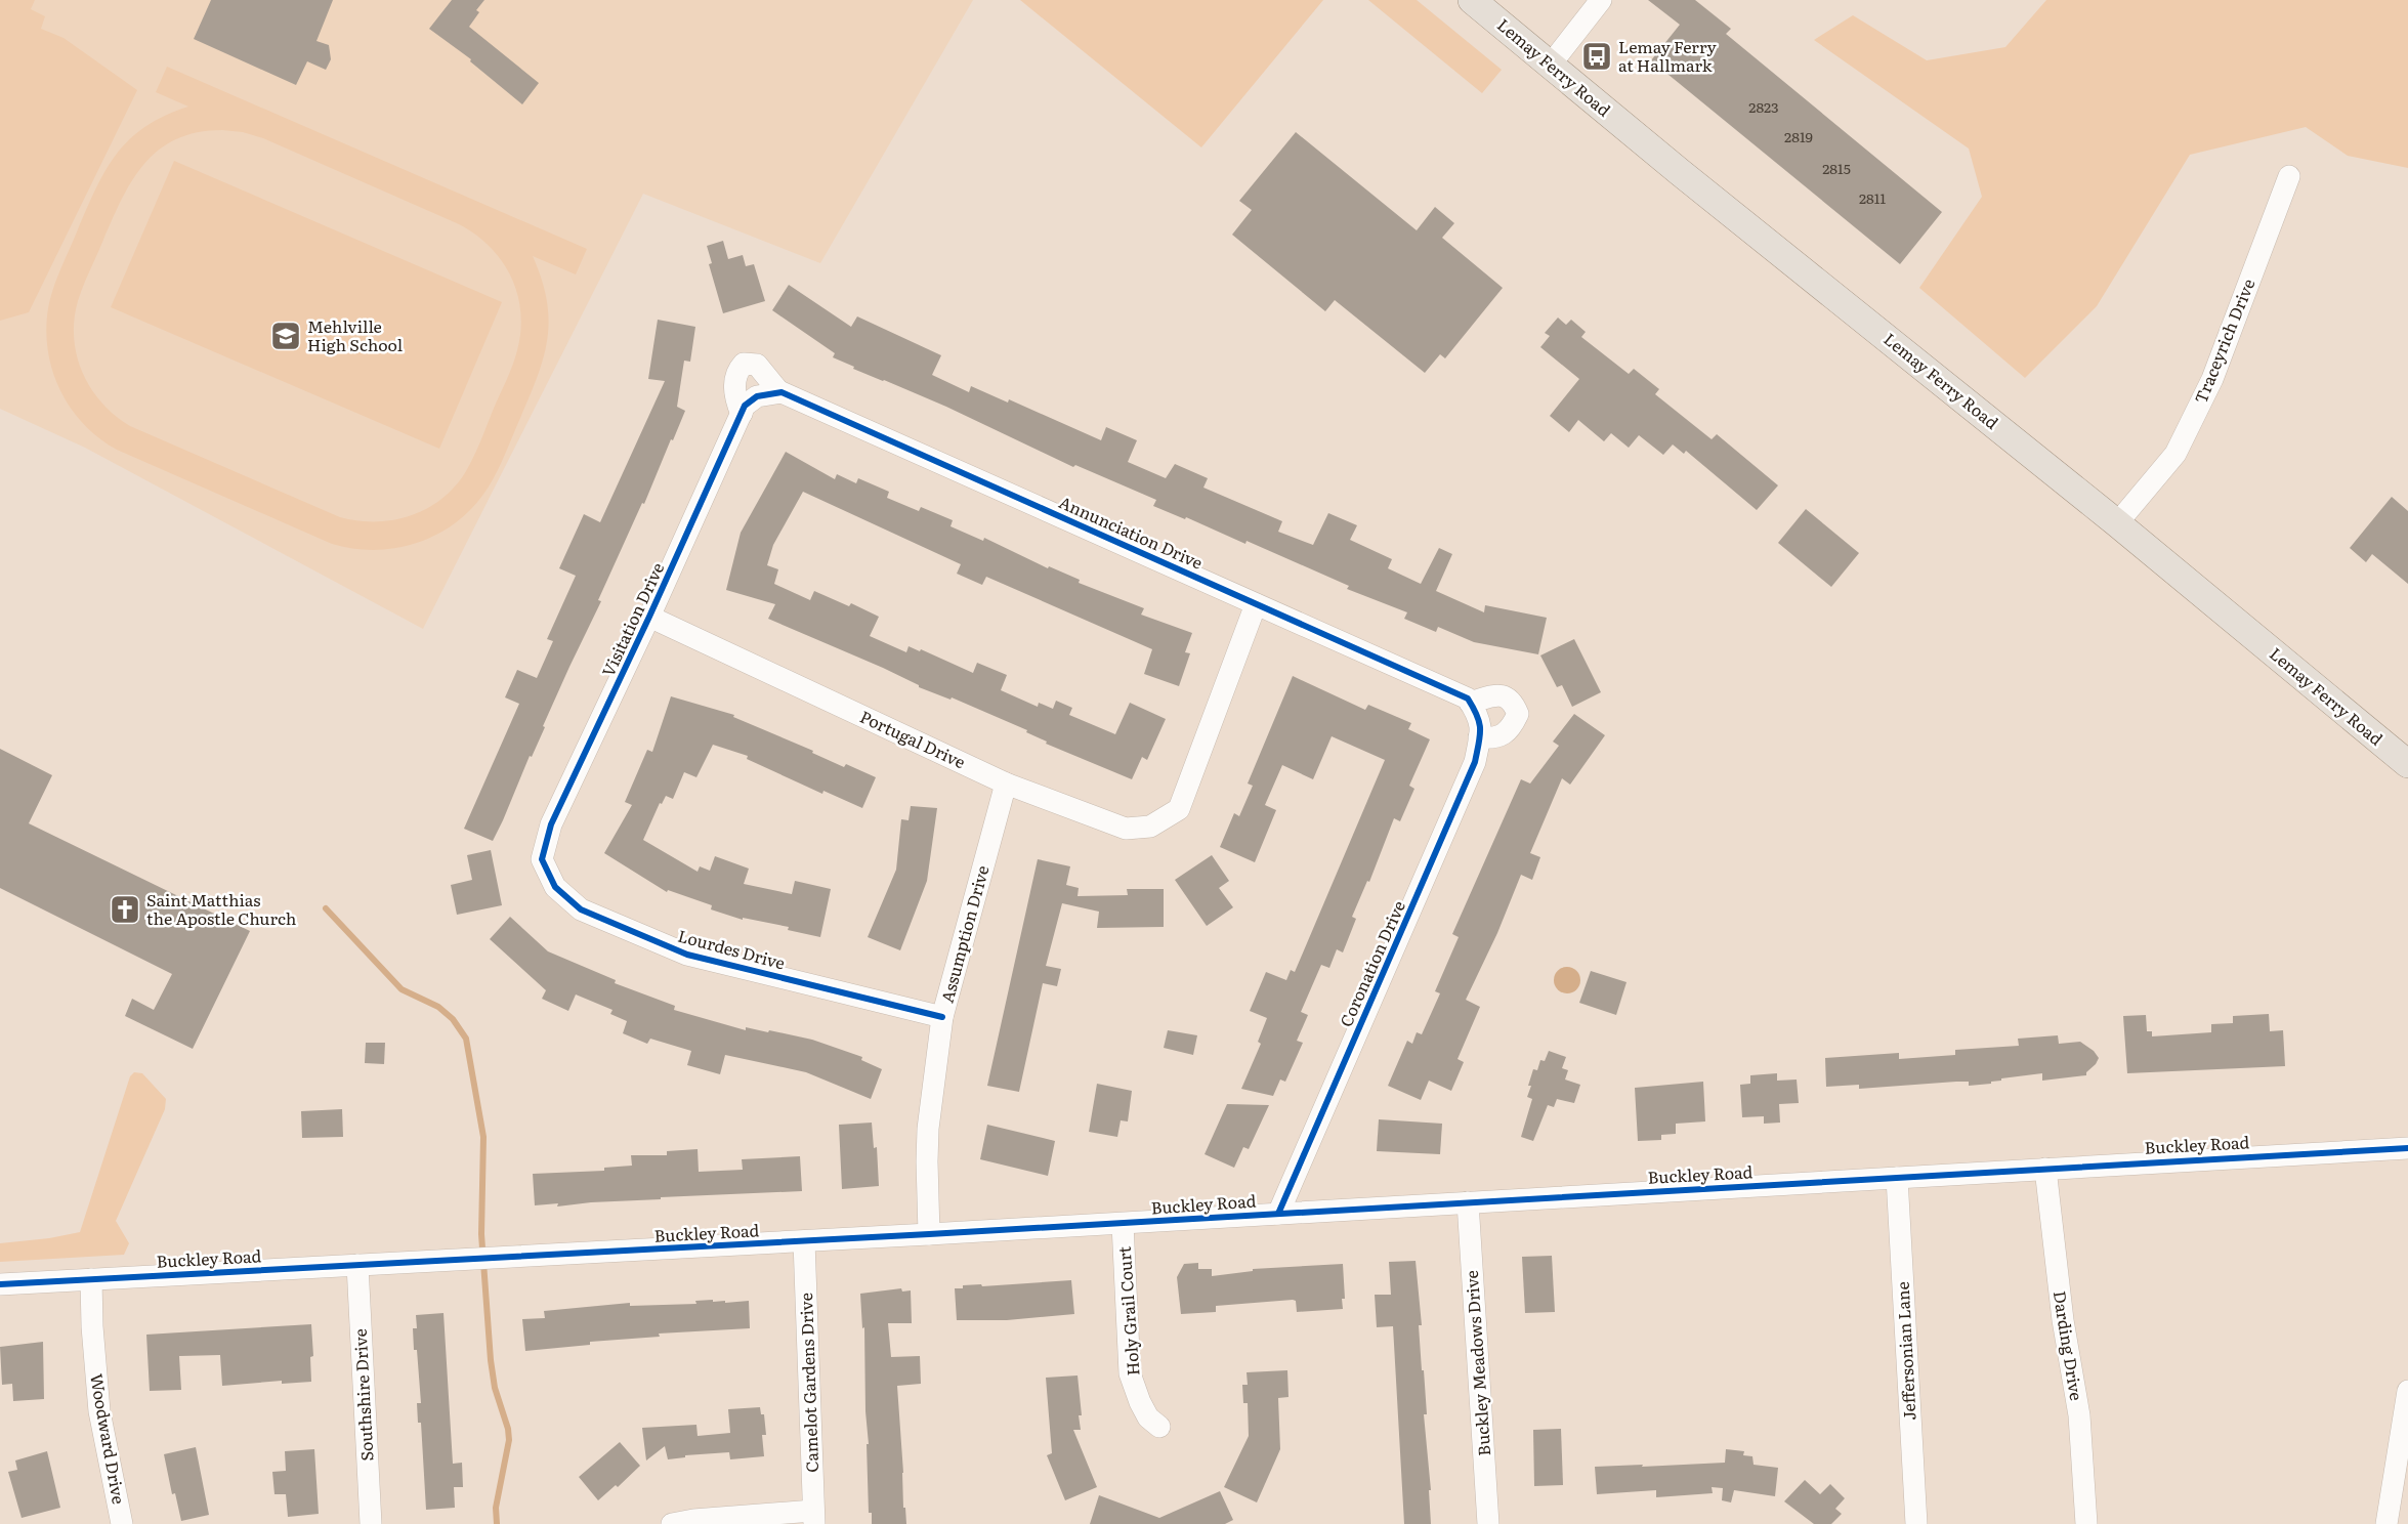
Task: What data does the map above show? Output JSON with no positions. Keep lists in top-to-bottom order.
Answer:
{
  "streets": {
    "main road": ["Lemay Ferry Road"],
    "street": [
      "Traceyrich Drive",
      "Annunciation Drive",
      "Visitation Drive",
      "Portugal Drive",
      "Assumption Drive",
      "Lourdes Drive",
      "Coronation Drive",
      "Buckley Road",
      "Holy Grail Court",
      "Darding Drive",
      "Jeffersonian Lane",
      "Buckley Meadows Drive",
      "Camelot Gardens Drive",
      "Southshire Drive",
      "Woodward Drive"
    ]
  },
  "crossings": [
    ["Lemay Ferry Road", "Traceyrich Drive"],
    ["Annunciation Drive", "Visitation Drive"],
    ["Annunciation Drive", "Portugal Drive"],
    ["Annunciation Drive", "Coronation Drive"],
    ["Visitation Drive", "Portugal Drive"],
    ["Visitation Drive", "Lourdes Drive"],
    ["Portugal Drive", "Assumption Drive"],
    ["Assumption Drive", "Lourdes Drive"],
    ["Assumption Drive", "Buckley Road"],
    ["Coronation Drive", "Buckley Road"],
    ["Buckley Road", "Holy Grail Court"],
    ["Buckley Road", "Darding Drive"],
    ["Buckley Road", "Jeffersonian Lane"],
    ["Buckley Road", "Buckley Meadows Drive"],
    ["Buckley Road", "Camelot Gardens Drive"],
    ["Buckley Road", "Southshire Drive"],
    ["Buckley Road", "Woodward Drive"]
  ],
  "places": {
    "bus stop": ["Lemay Ferry at Hallmark"],
    "school or university": ["Mehlville High School"],
    "church": ["Saint Matthias the Apostle Church"]
  },
  "house_numbers": [
    "2823",
    "2819",
    "2815",
    "2811"
  ]
}
